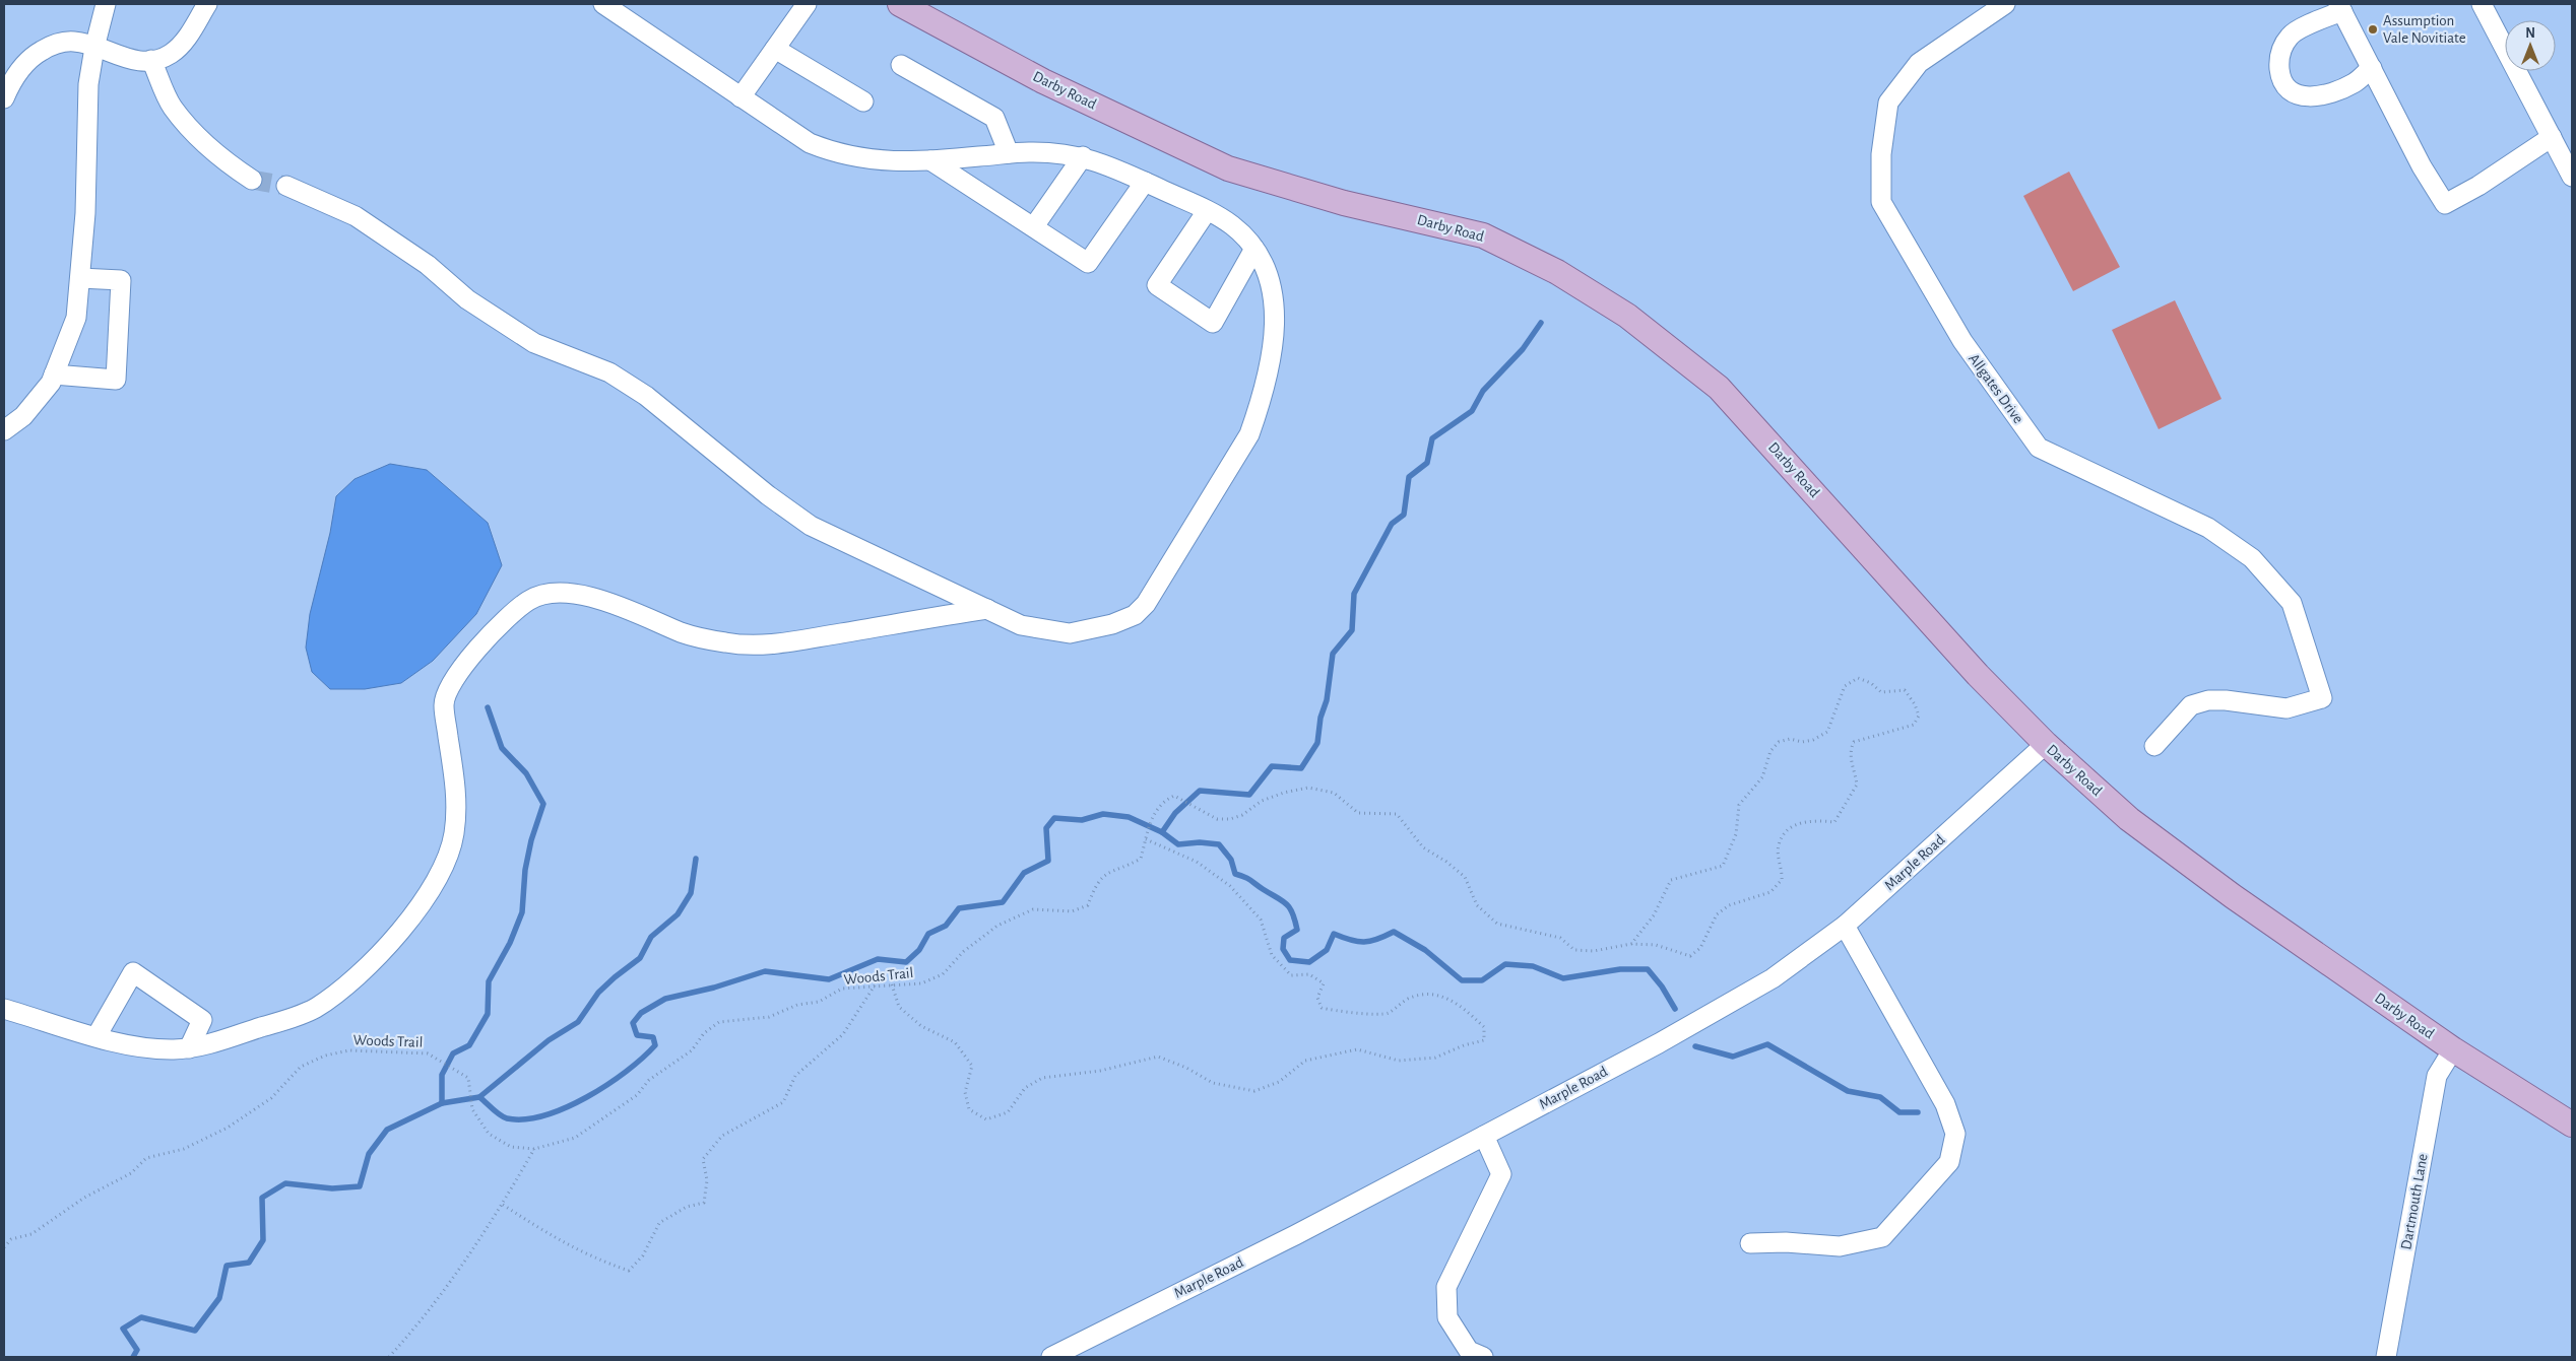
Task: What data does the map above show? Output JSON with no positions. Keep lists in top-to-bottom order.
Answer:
{
  "streets": {
    "main road": ["Darby Road"],
    "street": ["Allgates Drive", "Marple Road", "Dartmouth Lane"],
    "path": ["Woods Trail"]
  },
  "crossings": [
    ["Darby Road", "Marple Road"],
    ["Darby Road", "Dartmouth Lane"]
  ],
  "places": ["Assumption Vale Novitiate"],
  "north": "top"
}
